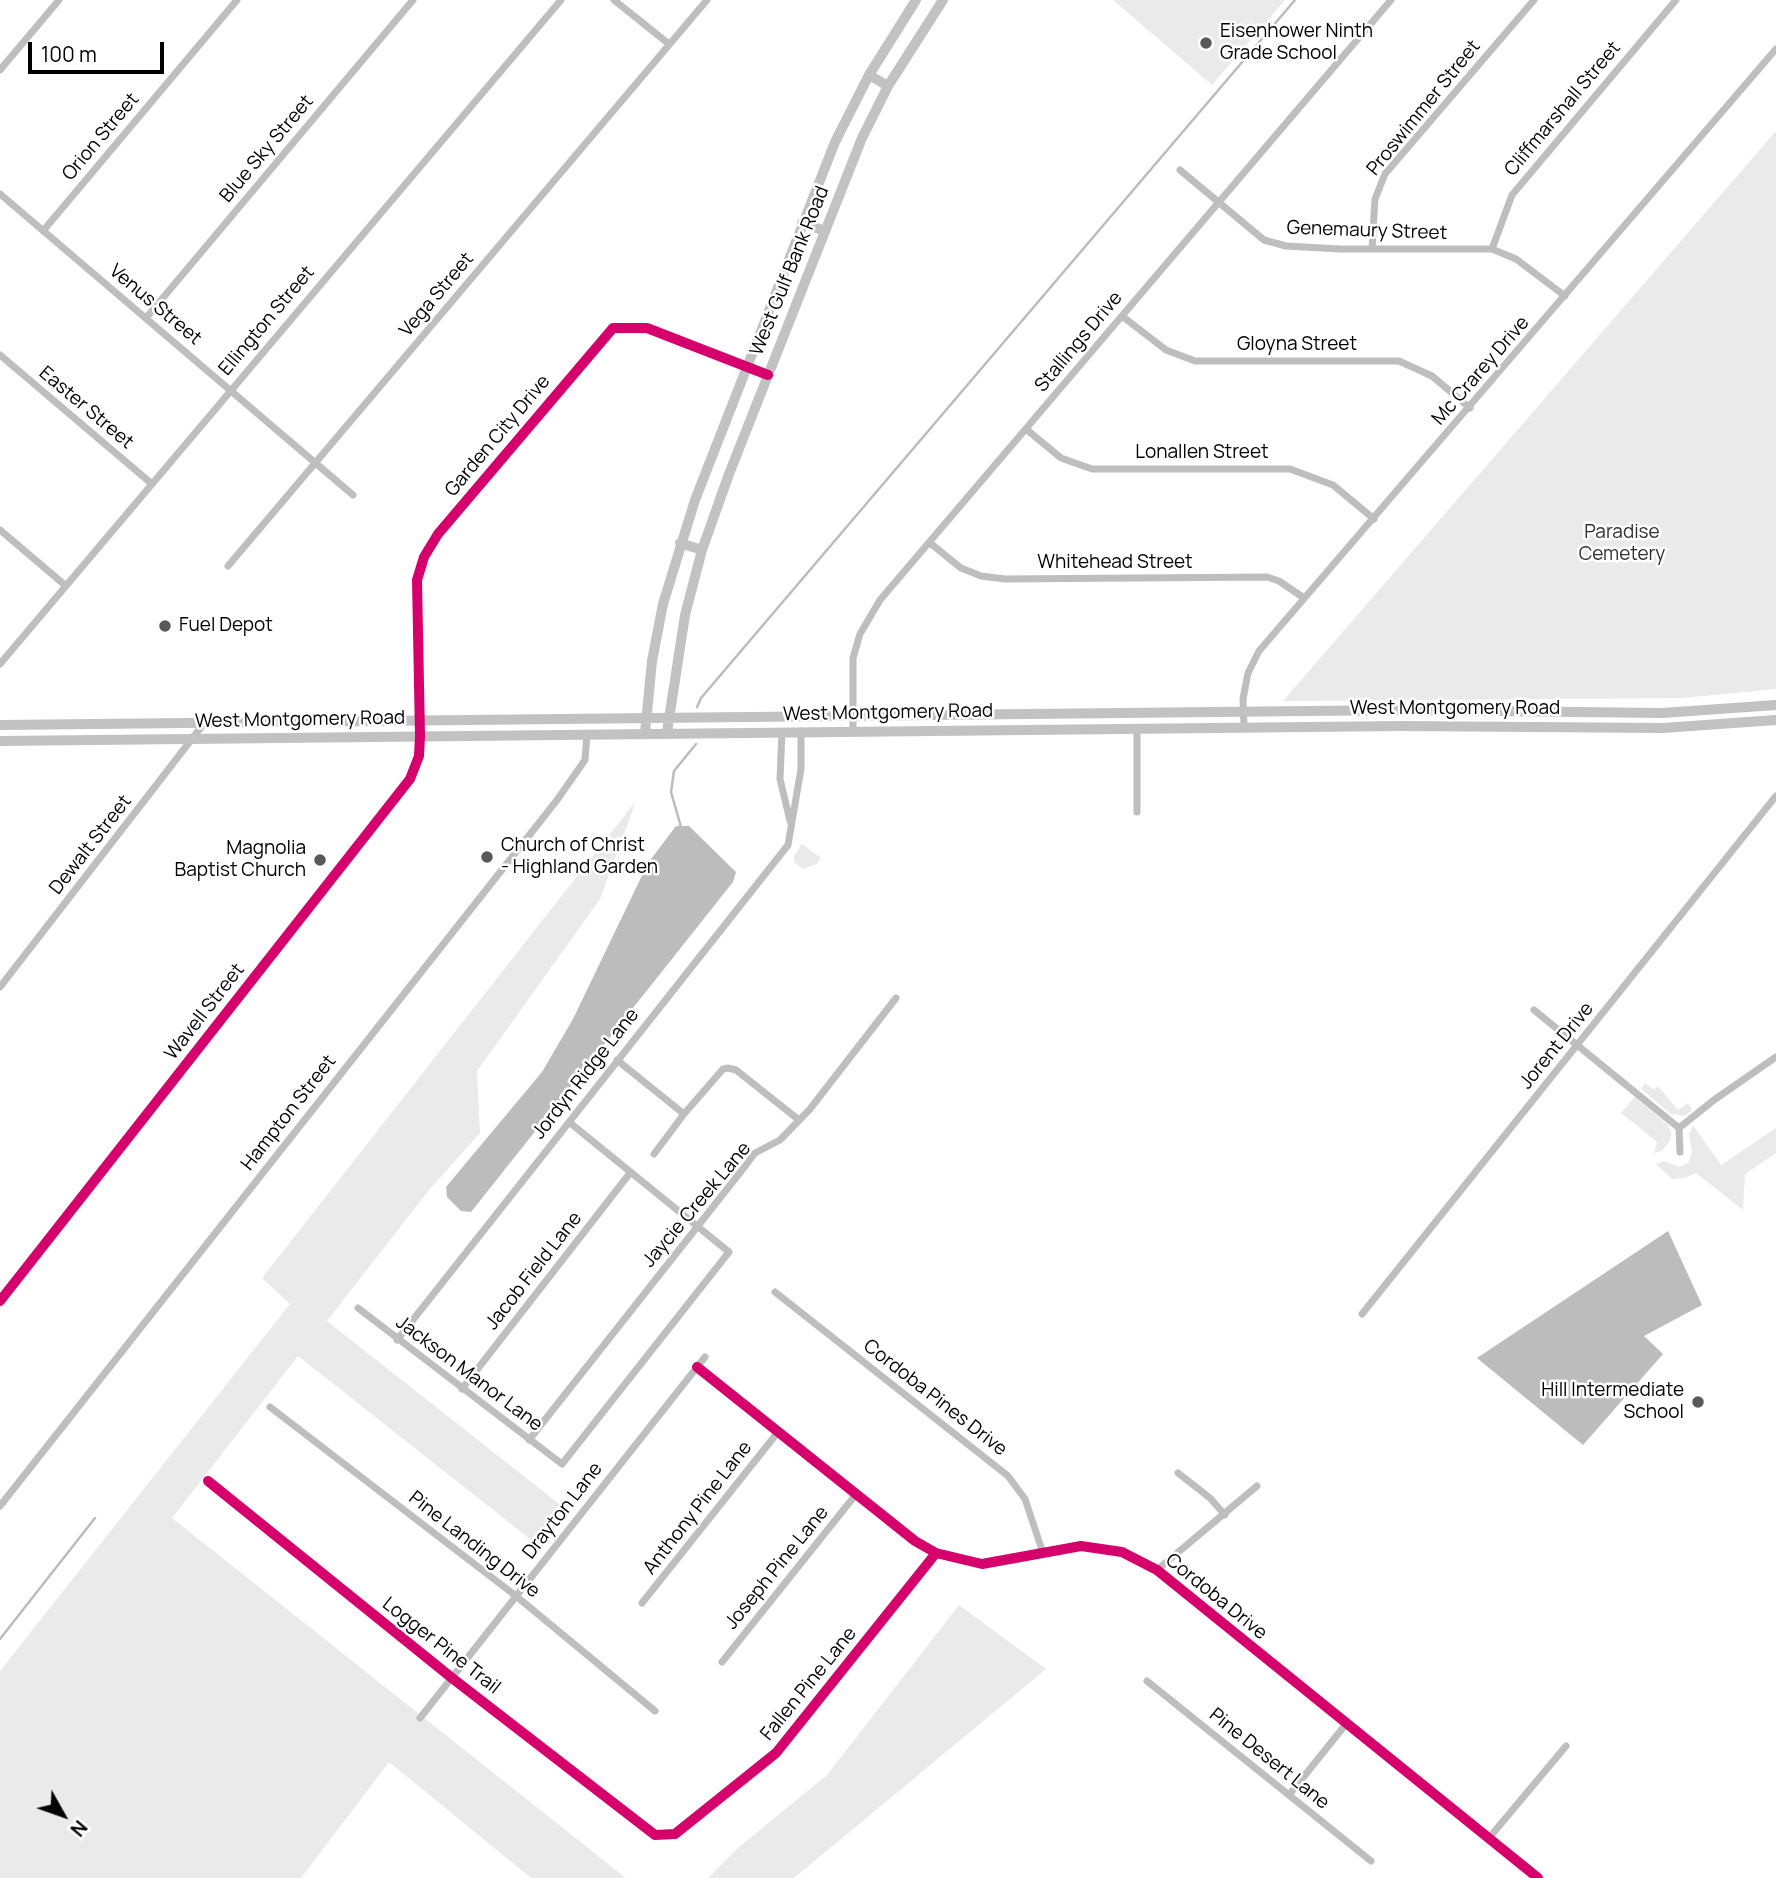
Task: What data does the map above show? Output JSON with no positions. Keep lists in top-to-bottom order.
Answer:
{
  "streets": {
    "main road": ["West Gulf Bank Road", "West Montgomery Road"],
    "street": [
      "Proswimmer Street",
      "Cliffmarshall Street",
      "Orion Street",
      "Blue Sky Street",
      "Genemaury Street",
      "Vega Street",
      "Venus Street",
      "Ellington Street",
      "Stallings Drive",
      "Gloyna Street",
      "Mc Crarey Drive",
      "Easter Street",
      "Garden City Drive",
      "Lonallen Street",
      "Whitehead Street",
      "Dewalt Street",
      "Wavell Street",
      "Jorent Drive",
      "Jordyn Ridge Lane",
      "Hampton Street",
      "Jaycie Creek Lane",
      "Jacob Field Lane",
      "Jackson Manor Lane",
      "Cordoba Pines Drive",
      "Anthony Pine Lane",
      "Drayton Lane",
      "Pine Landing Drive",
      "Joseph Pine Lane",
      "Cordoba Drive",
      "Logger Pine Trail",
      "Fallen Pine Lane",
      "Pine Desert Lane"
    ]
  },
  "crossings": [
    ["Proswimmer Street", "Genemaury Street"],
    ["Cliffmarshall Street", "Genemaury Street"],
    ["Orion Street", "Venus Street"],
    ["Blue Sky Street", "Venus Street"],
    ["Genemaury Street", "Stallings Drive"],
    ["Genemaury Street", "Mc Crarey Drive"],
    ["West Gulf Bank Road", "Garden City Drive"],
    ["West Gulf Bank Road", "West Montgomery Road"],
    ["Vega Street", "Venus Street"],
    ["Venus Street", "Ellington Street"],
    ["Ellington Street", "Easter Street"],
    ["Stallings Drive", "Gloyna Street"],
    ["Stallings Drive", "Lonallen Street"],
    ["Stallings Drive", "Whitehead Street"],
    ["Stallings Drive", "West Montgomery Road"],
    ["Gloyna Street", "Mc Crarey Drive"],
    ["Mc Crarey Drive", "Lonallen Street"],
    ["Mc Crarey Drive", "Whitehead Street"],
    ["Mc Crarey Drive", "West Montgomery Road"],
    ["Garden City Drive", "West Montgomery Road"],
    ["Garden City Drive", "Wavell Street"],
    ["West Montgomery Road", "Dewalt Street"],
    ["West Montgomery Road", "Wavell Street"],
    ["West Montgomery Road", "Jordyn Ridge Lane"],
    ["West Montgomery Road", "Hampton Street"],
    ["Jordyn Ridge Lane", "Jackson Manor Lane"],
    ["Jaycie Creek Lane", "Jackson Manor Lane"],
    ["Jacob Field Lane", "Jackson Manor Lane"],
    ["Cordoba Pines Drive", "Cordoba Drive"],
    ["Anthony Pine Lane", "Cordoba Drive"],
    ["Drayton Lane", "Pine Landing Drive"],
    ["Drayton Lane", "Cordoba Drive"],
    ["Drayton Lane", "Logger Pine Trail"],
    ["Joseph Pine Lane", "Cordoba Drive"],
    ["Cordoba Drive", "Fallen Pine Lane"],
    ["Logger Pine Trail", "Fallen Pine Lane"]
  ],
  "parks": ["Paradise Cemetery"],
  "places": [
    "Eisenhower Ninth Grade School",
    "Fuel Depot",
    "Church of Christ - Highland Garden",
    "Magnolia Baptist Church",
    "Hill Intermediate School"
  ],
  "scale_bar": "100 m",
  "north": "bottom right"
}
